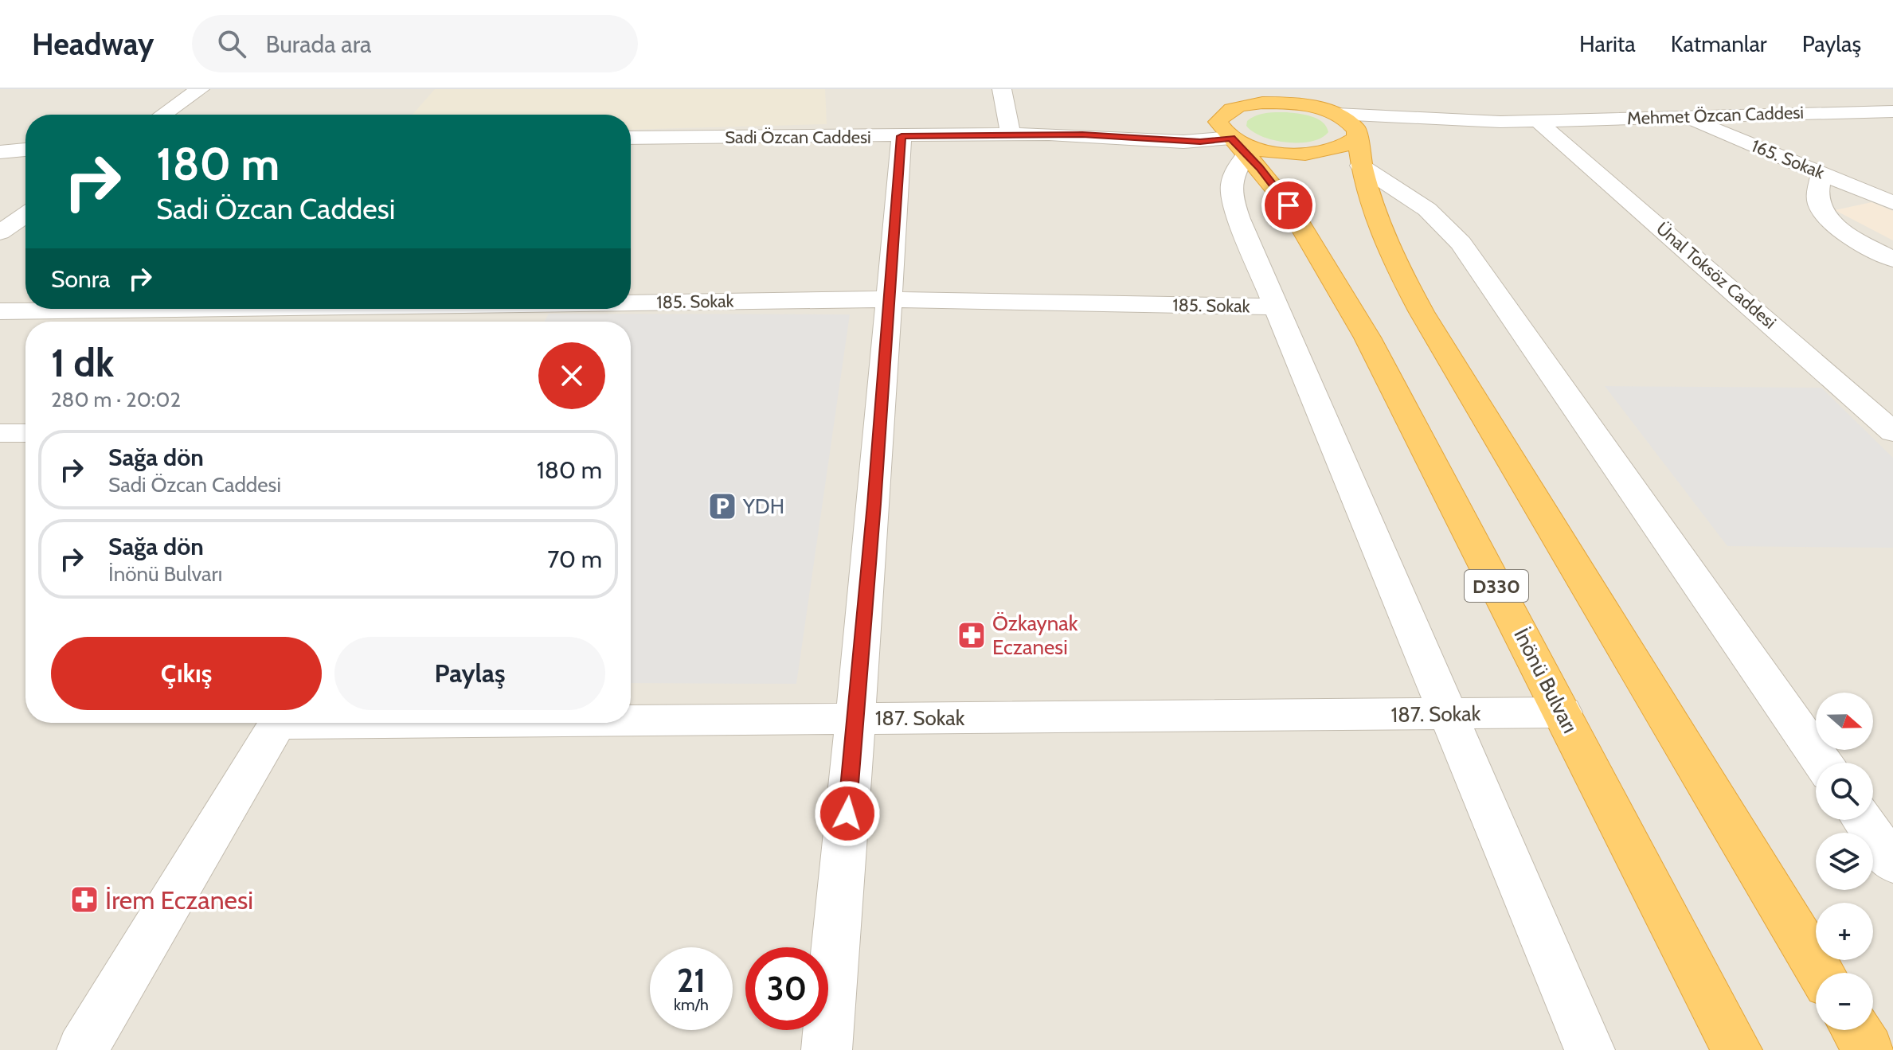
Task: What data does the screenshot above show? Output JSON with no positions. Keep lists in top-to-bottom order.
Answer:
{
  "streets": {
    "highway": ["D330", "İnönü Bulvarı"],
    "street": [
      "Mehmet Özcan Caddesi",
      "Sadi Özcan Caddesi",
      "165. Sokak",
      "Ünal Toksöz Caddesi",
      "185. Sokak",
      "187. Sokak"
    ]
  },
  "crossings": [
    ["Mehmet Özcan Caddesi", "165. Sokak"],
    ["Mehmet Özcan Caddesi", "Ünal Toksöz Caddesi"],
    ["Sadi Özcan Caddesi", "İnönü Bulvarı"],
    ["İnönü Bulvarı", "187. Sokak"]
  ],
  "places": {
    "parking": ["YDH"],
    "pharmacy": ["Özkaynak Eczanesi", "İrem Eczanesi"]
  },
  "north": "right",
  "page": {
    "header": "Headway",
    "search": "Burada ara",
    "nav": ["Harita", "Katmanlar", "Paylaş"],
    "turn": ["180 m", "Sadi Özcan Caddesi"],
    "then": "Sonra",
    "heading": ["1 dk", "280 m · 20:02"],
    "list": [
      {
        "name": "Sağa dön",
        "note": "Sadi Özcan Caddesi",
        "value": "180 m"
      },
      {
        "name": "Sağa dön",
        "note": "İnönü Bulvarı",
        "value": "70 m"
      }
    ],
    "buttons": ["Çıkış", "Paylaş"],
    "map_buttons": ["+", "−"],
    "speed": "21 km/h",
    "limit": "30"
  }
}
